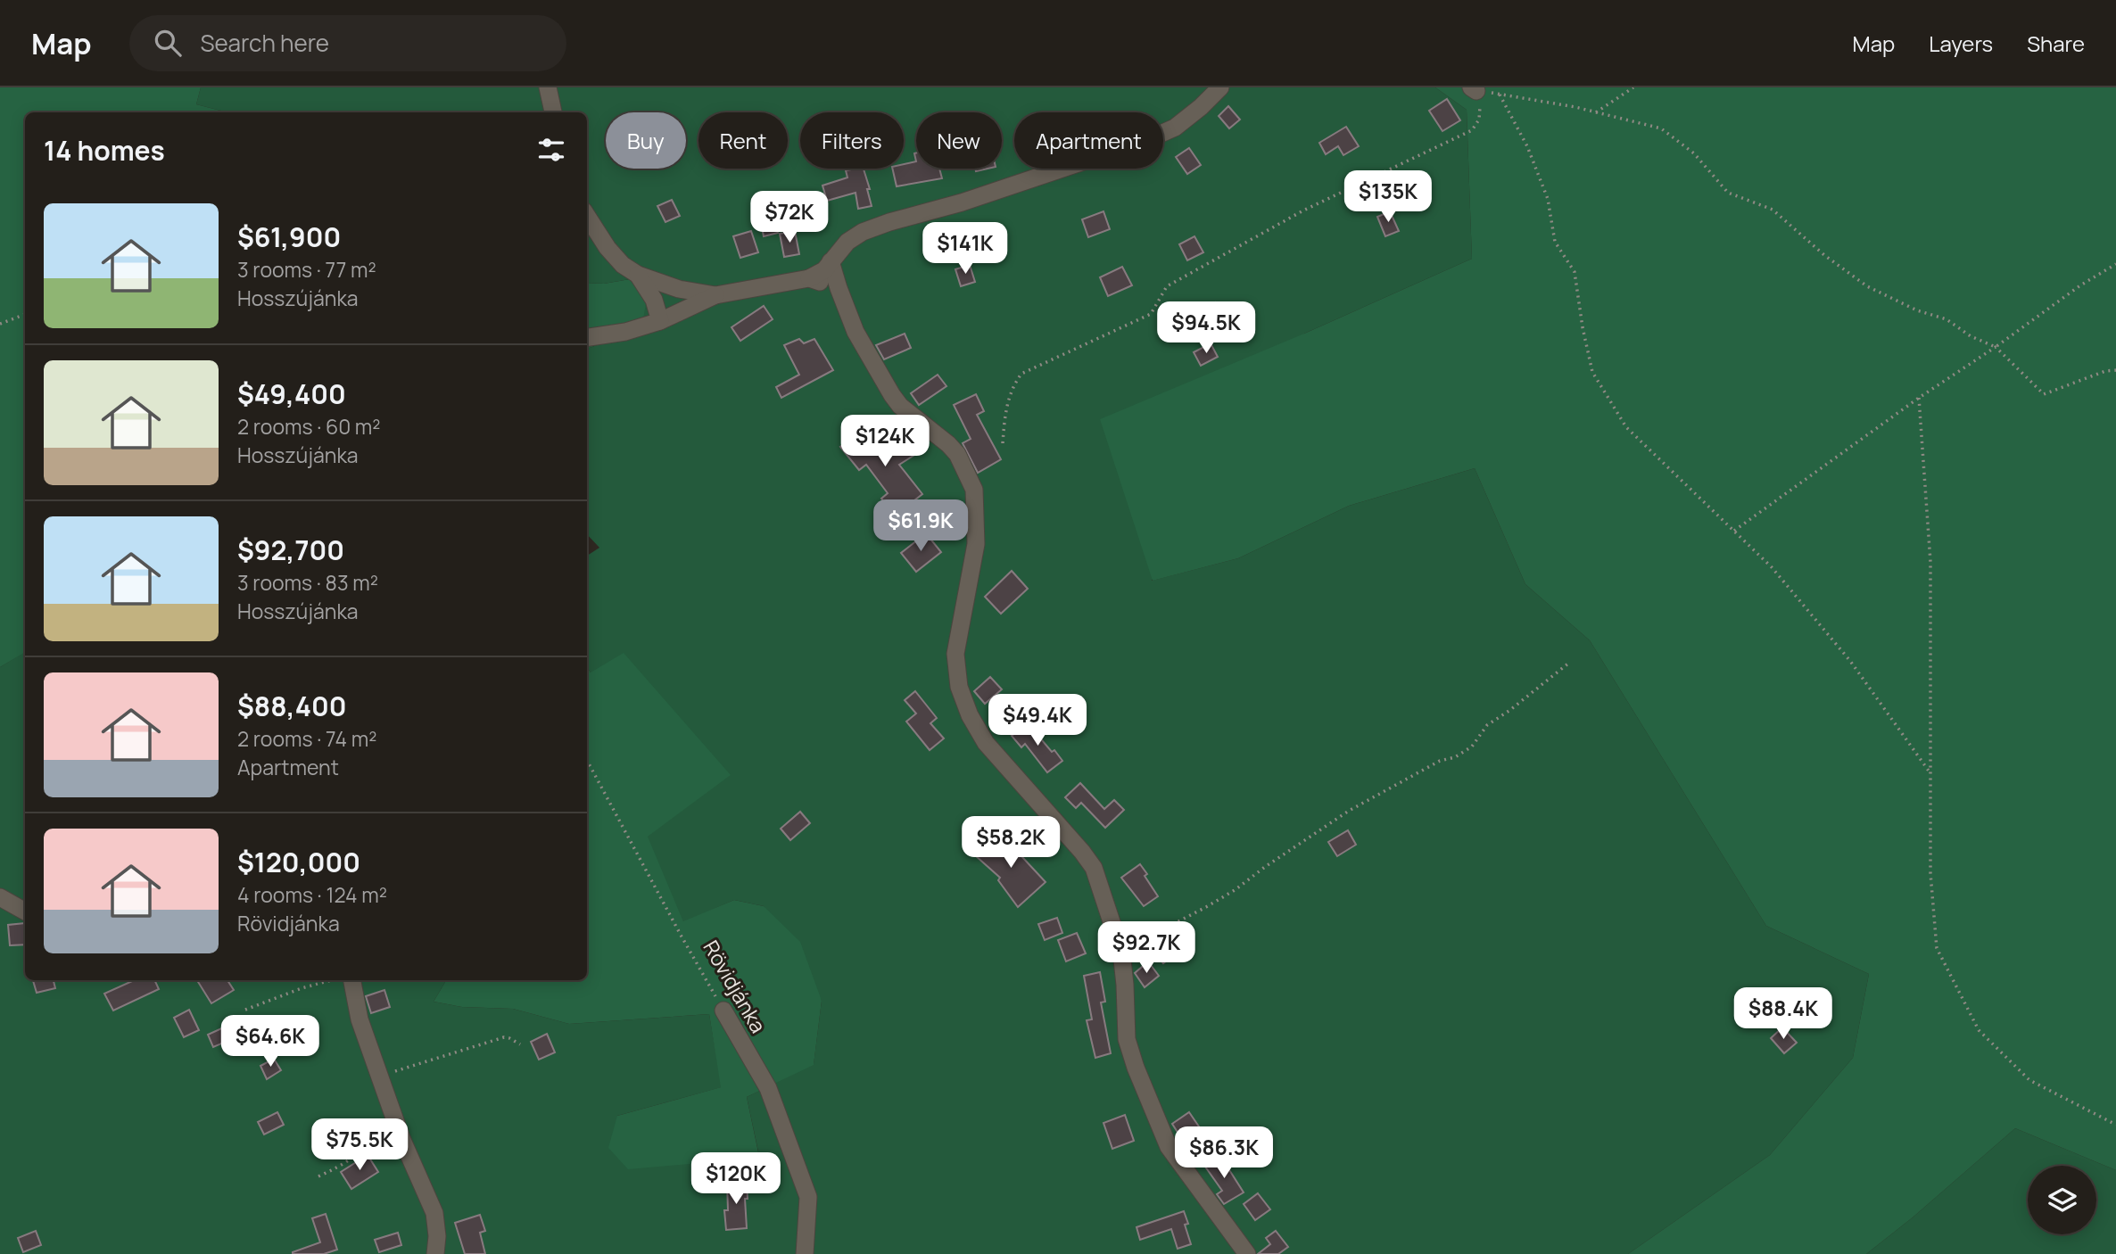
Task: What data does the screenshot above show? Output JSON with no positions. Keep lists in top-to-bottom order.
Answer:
{
  "streets": {
    "street": ["Rövidjánka"]
  },
  "page": {
    "header": "Map",
    "search": "Search here",
    "nav": ["Map", "Layers", "Share"],
    "chip": [
      "Buy",
      "Rent",
      "Filters",
      "New",
      "Apartment"
    ],
    "heading": "14 homes",
    "price": [
      "$135K",
      "$72K",
      "$141K",
      "$94.5K",
      "$124K",
      "$61.9K",
      "$49.4K",
      "$58.2K",
      "$92.7K",
      "$88.4K",
      "$64.6K",
      "$75.5K",
      "$86.3K",
      "$120K"
    ],
    "list": [
      {
        "name": "$61,900",
        "note": "3 rooms · 77 m² · Hosszújánka"
      },
      {
        "name": "$49,400",
        "note": "2 rooms · 60 m² · Hosszújánka"
      },
      {
        "name": "$92,700",
        "note": "3 rooms · 83 m² · Hosszújánka"
      },
      {
        "name": "$88,400",
        "note": "2 rooms · 74 m² · Apartment"
      },
      {
        "name": "$120,000",
        "note": "4 rooms · 124 m² · Rövidjánka"
      }
    ]
  }
}
